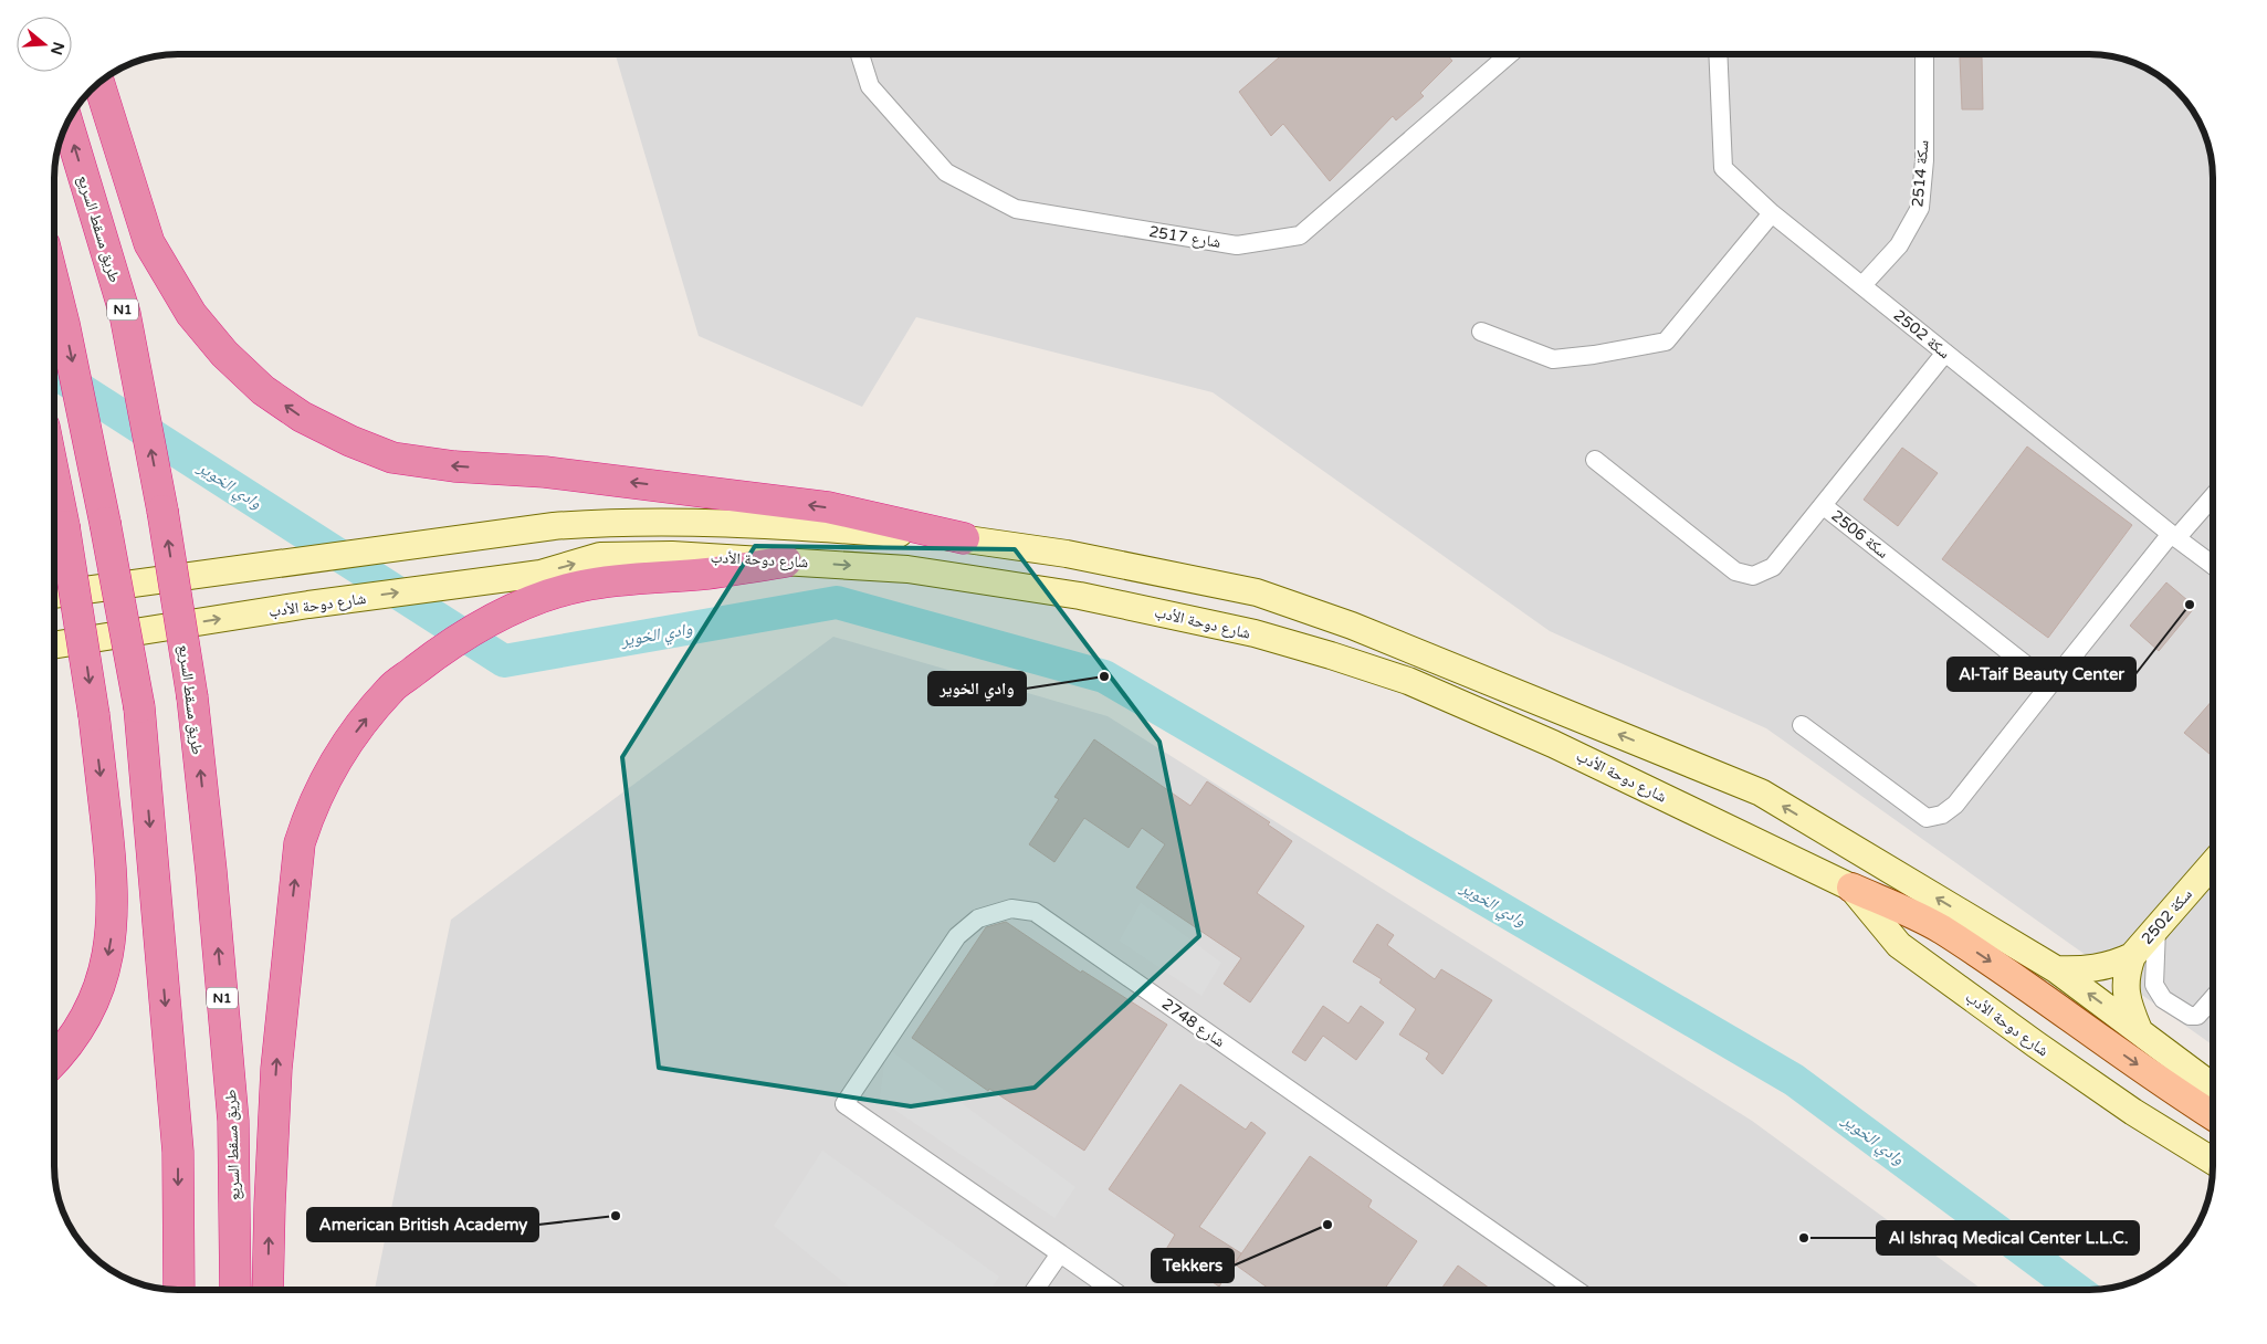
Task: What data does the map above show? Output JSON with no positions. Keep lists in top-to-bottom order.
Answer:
{
  "streets": {
    "highway": ["طريق مسقط السريع", "N1"],
    "main road": ["شارع دوحة الأدب", "سكة 2502"],
    "street": [
      "سكة 2514",
      "2517 شارع",
      "2502 سكة",
      "سكة 2506",
      "شارع 2748"
    ]
  },
  "crossings": [
    ["سكة 2514", "2502 سكة"],
    ["2502 سكة", "سكة 2506"]
  ],
  "water": ["وادي الخوير"],
  "places": [
    "Al-Taif Beauty Center",
    "وادي الخوير",
    "American British Academy",
    "Tekkers",
    "Al Ishraq Medical Center L.L.C."
  ],
  "north": "right"
}
